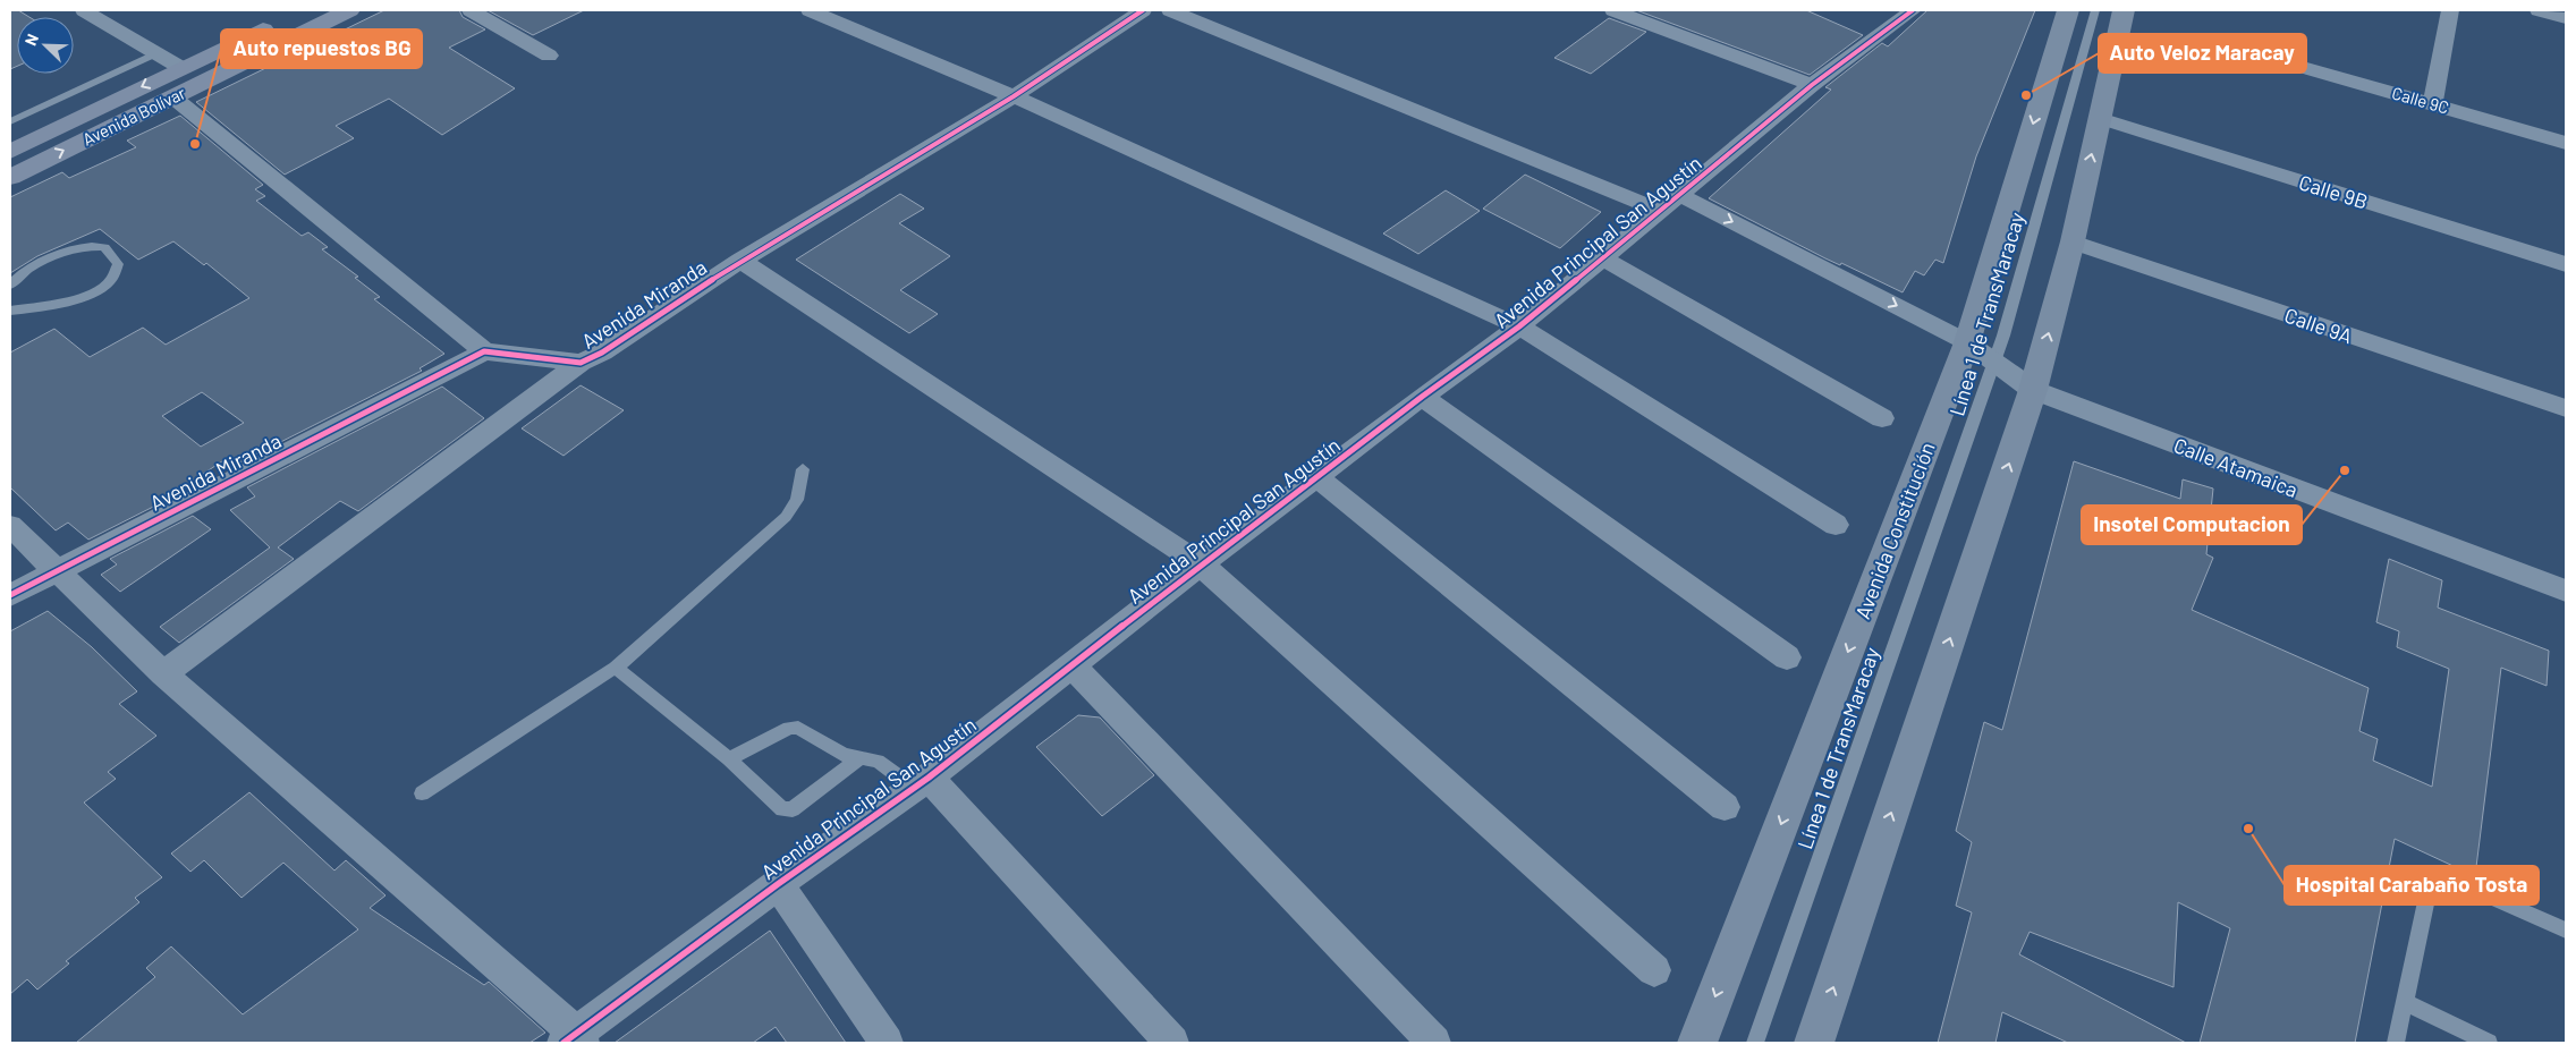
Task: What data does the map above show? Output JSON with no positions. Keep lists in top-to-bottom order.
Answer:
{
  "streets": {
    "main road": ["Avenida Bolívar"],
    "street": [
      "Calle 9C",
      "Calle 9B",
      "Avenida Principal San Agustín",
      "Avenida Miranda",
      "Calle 9A",
      "Calle Atamaica",
      "Avenida Constitución"
    ],
    "lane": ["Línea 1 de TransMaracay"]
  },
  "crossings": [
    ["Avenida Principal San Agustín", "Calle Atamaica"],
    ["Línea 1 de TransMaracay", "Calle Atamaica"],
    ["Calle Atamaica", "Avenida Constitución"]
  ],
  "places": [
    "Auto Veloz Maracay",
    "Auto repuestos BG",
    "Insotel Computacion",
    "Hospital Carabaño Tosta"
  ],
  "north": "top left"
}
